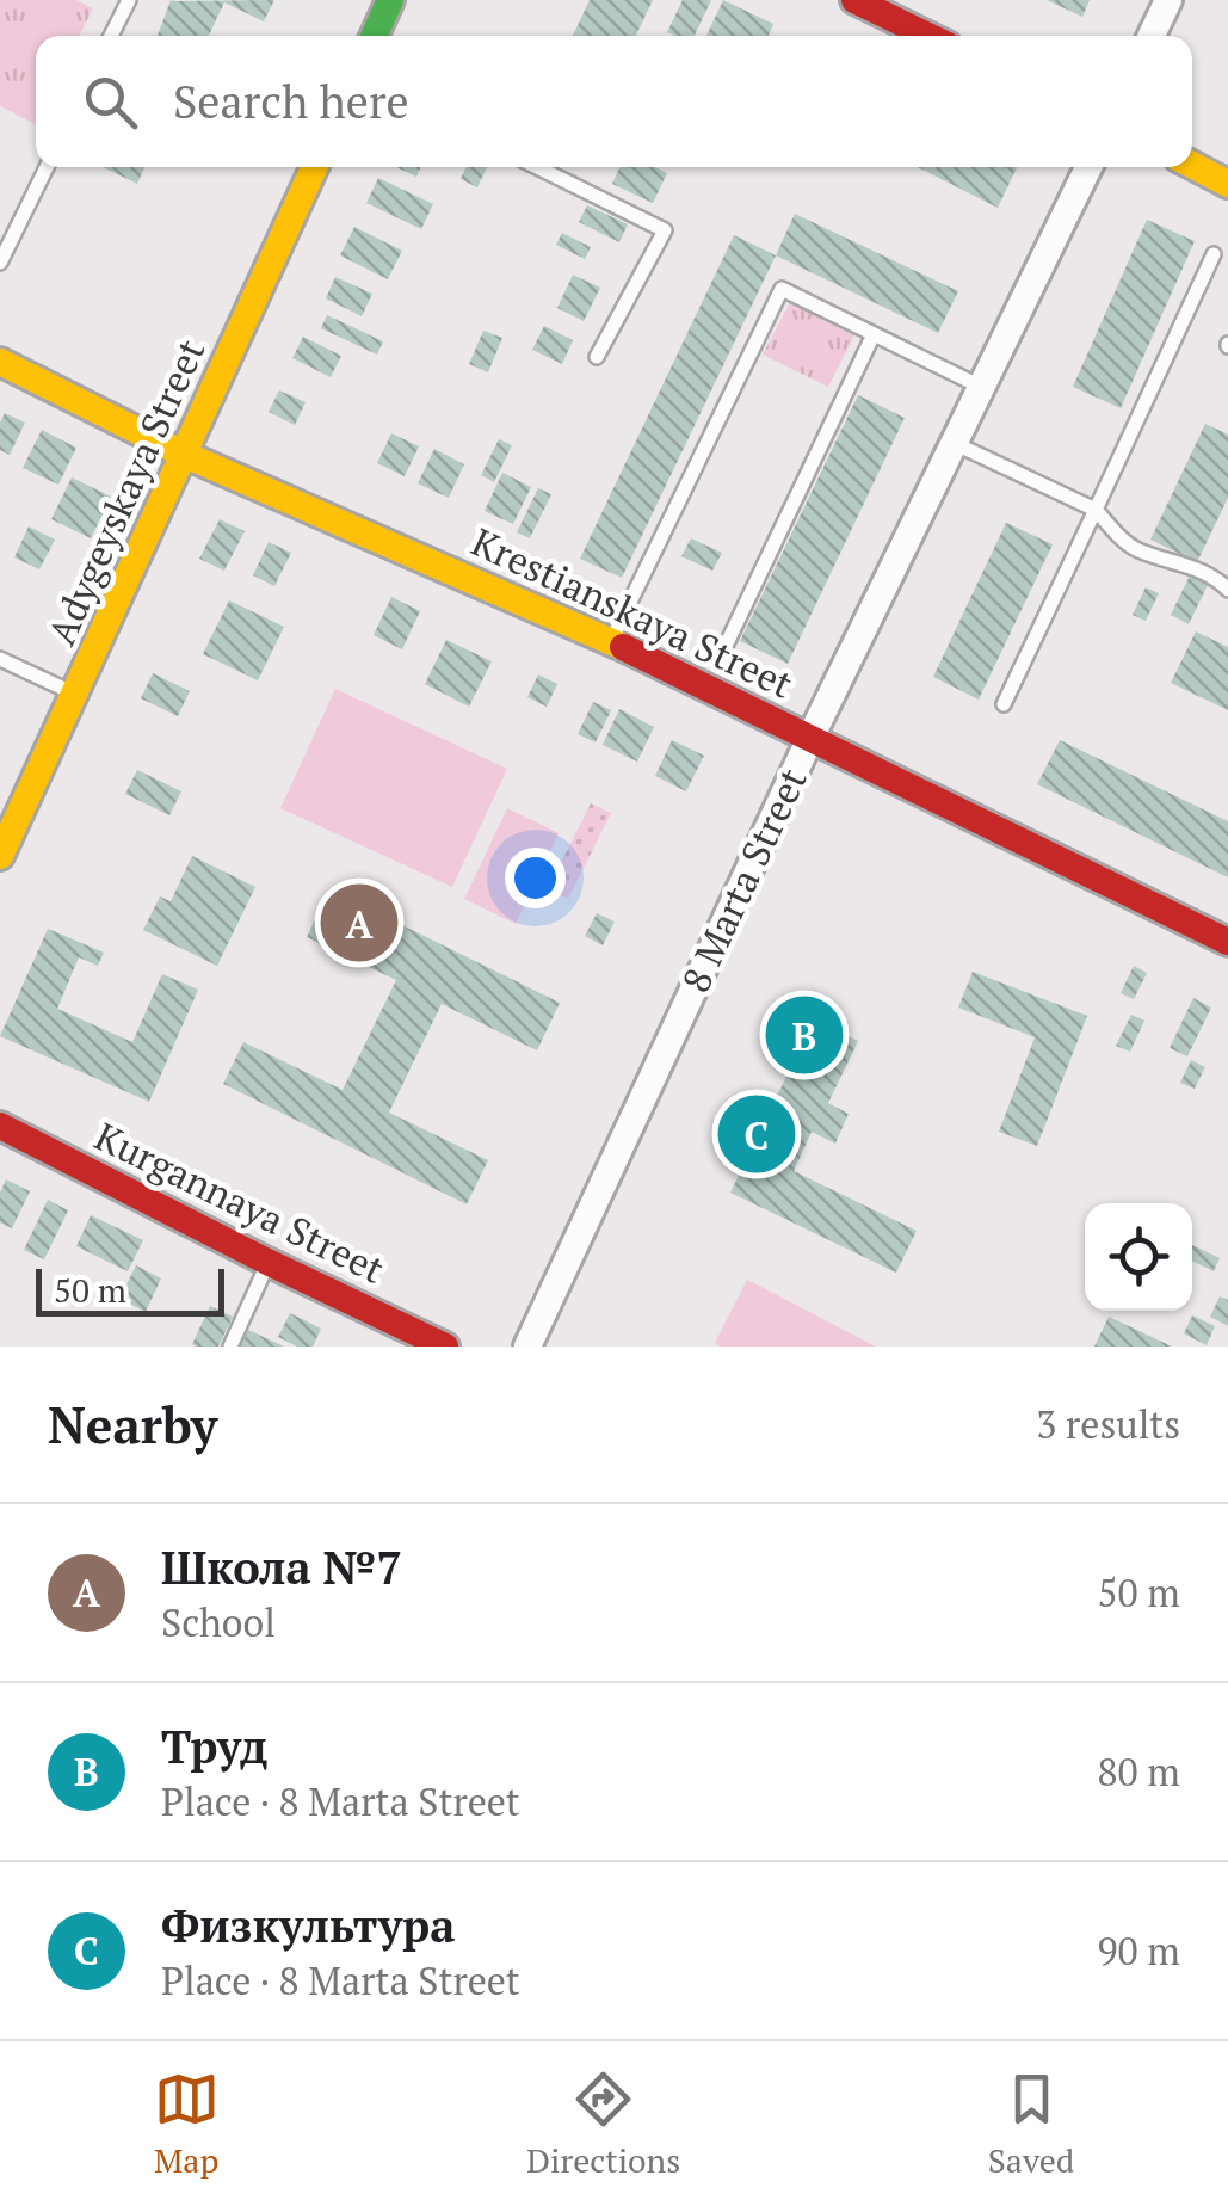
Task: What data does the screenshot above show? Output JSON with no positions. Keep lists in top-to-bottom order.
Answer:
{
  "streets": {
    "street": [
      "Adygeyskaya Street",
      "Krestianskaya Street",
      "8 Marta Street",
      "Kurgannaya Street"
    ]
  },
  "crossings": [
    ["Adygeyskaya Street", "Krestianskaya Street"],
    ["Krestianskaya Street", "8 Marta Street"]
  ],
  "scale_bar": "50 m",
  "page": {
    "search": "Search here",
    "pins": ["A", "B", "C"],
    "scale": "50 m",
    "heading": ["Nearby", "3 results"],
    "list": [
      {
        "mark": "A",
        "name": "Школа №7",
        "note": "School",
        "value": "50 m"
      },
      {
        "mark": "B",
        "name": "Труд",
        "note": "Place · 8 Marta Street",
        "value": "80 m"
      },
      {
        "mark": "C",
        "name": "Физкультура",
        "note": "Place · 8 Marta Street",
        "value": "90 m"
      }
    ],
    "nav": ["Map", "Directions", "Saved"]
  }
}
